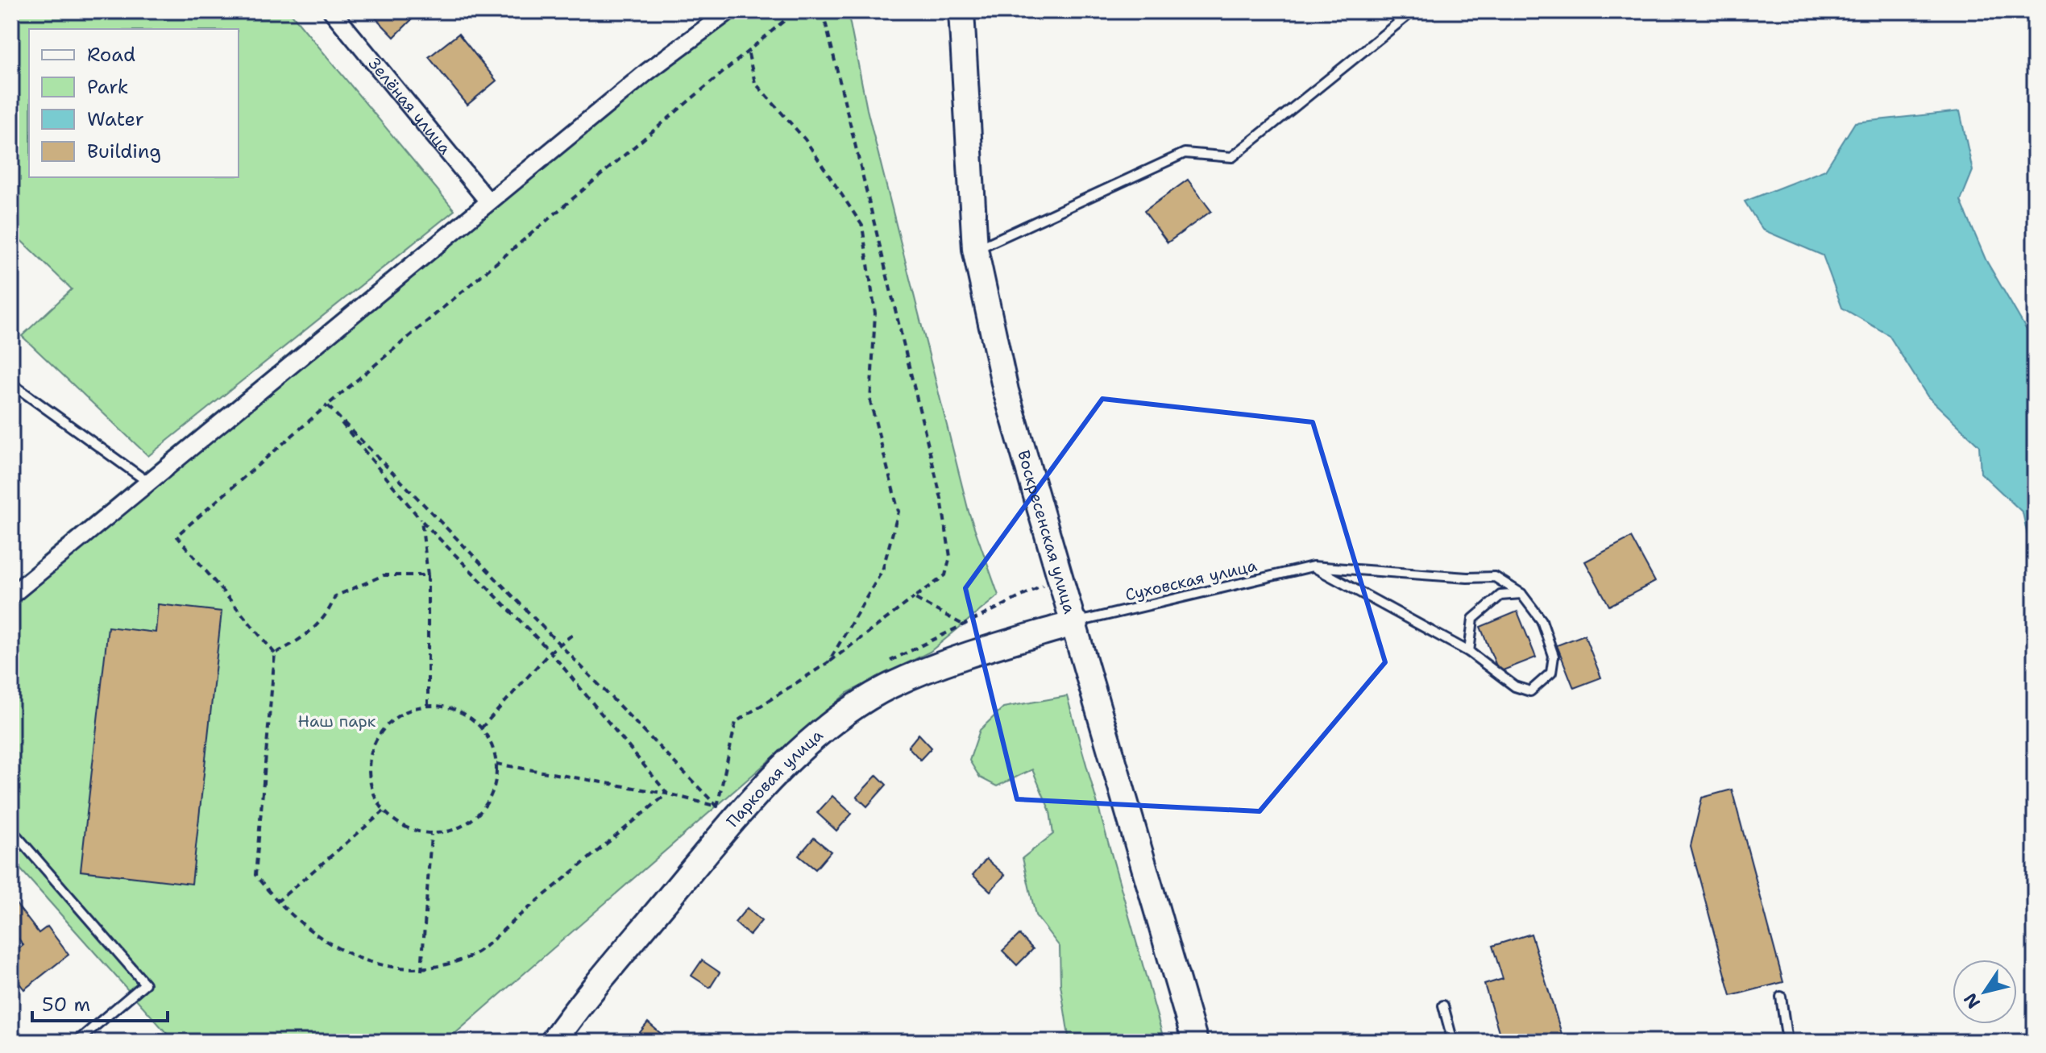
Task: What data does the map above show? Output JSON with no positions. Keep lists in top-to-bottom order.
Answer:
{
  "streets": {
    "street": ["Зелёная улица", "Воскресенская улица", "Парковая улица"],
    "lane": ["Суховская улица"]
  },
  "crossings": [
    ["Воскресенская улица", "Суховская улица"],
    ["Воскресенская улица", "Парковая улица"],
    ["Суховская улица", "Парковая улица"]
  ],
  "parks": ["Наш парк"],
  "legend": [
    "Road",
    "Park",
    "Water",
    "Building"
  ],
  "scale_bar": "50 m",
  "north": "bottom left"
}
